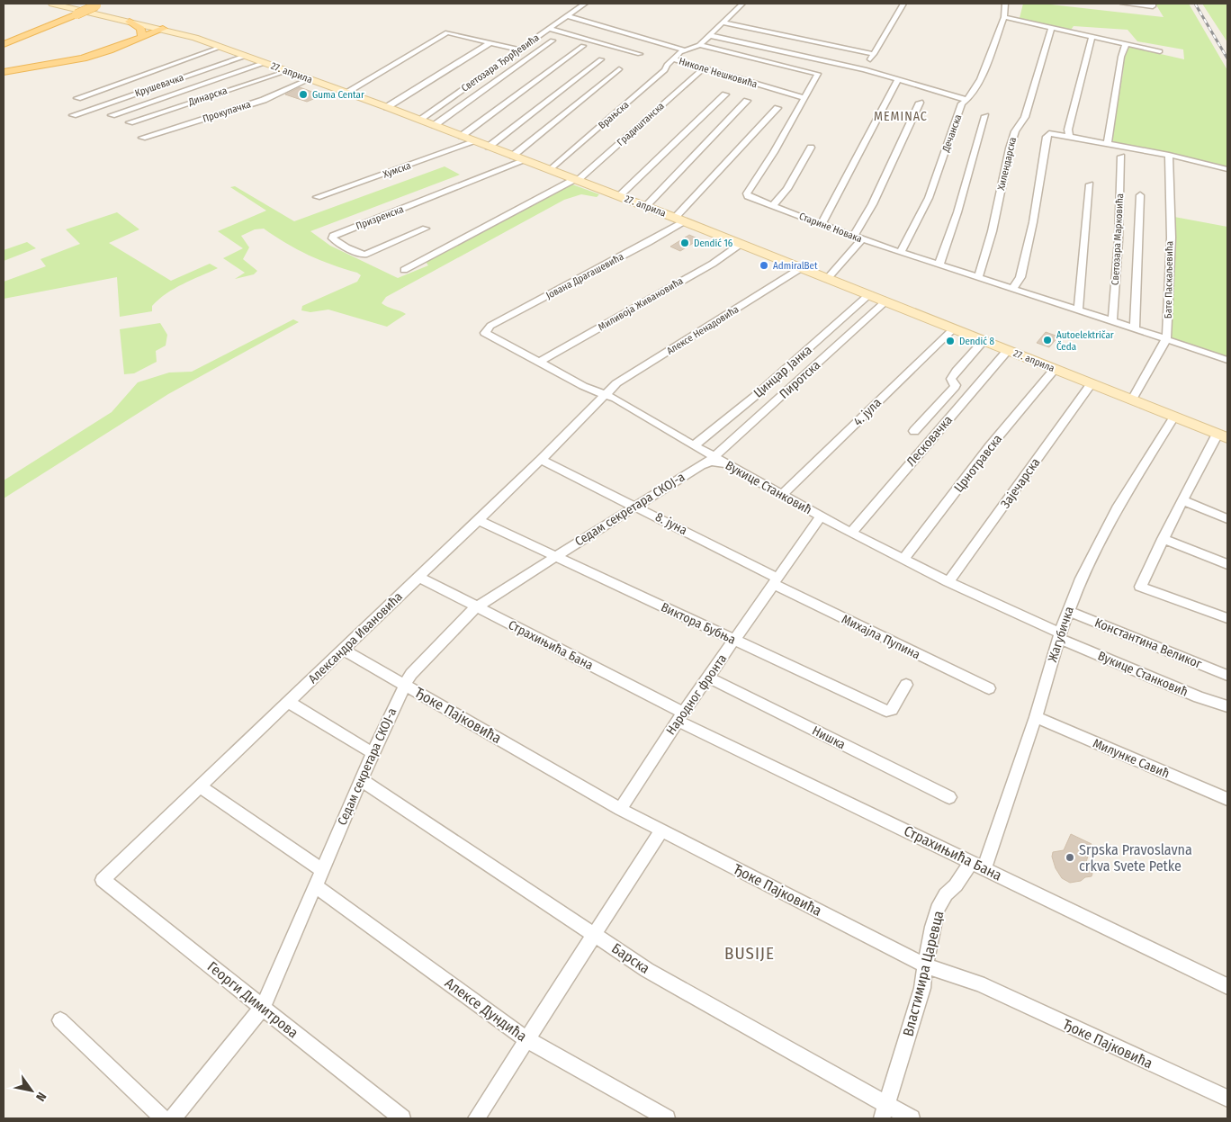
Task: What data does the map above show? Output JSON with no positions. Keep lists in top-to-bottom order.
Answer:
{
  "streets": {
    "main road": ["27. априла"],
    "street": [
      "Светозара Ђорђевића",
      "Николе Нешковића",
      "Крушевачка",
      "Динарска",
      "Прокупачка",
      "Врањска",
      "Градиштанска",
      "Дечанска",
      "Хилендарска",
      "Хумска",
      "Призренска",
      "Старине Новака",
      "Светозара Марковића",
      "Јована Драгашевића",
      "Бате Паскаљевића",
      "Миливоја Живановића",
      "Алексе Ненадовића",
      "Цинцар Јанка",
      "Пиротска",
      "4. јула",
      "Лесковачка",
      "Црнотравска",
      "Зајечарска",
      "Вукице Станковић",
      "Седам секретара СКОЈ-а",
      "8. јуна",
      "Виктора Бубња",
      "Жагубичка",
      "Михајла Пупина",
      "Александра Ивановића",
      "Константина Великог",
      "Страхињића Бана",
      "Народног фронта",
      "Ђоке Пајковића",
      "Нишка",
      "Милунке Савић",
      "Барска",
      "Властимира Царевца",
      "Георги Димитрова",
      "Алексе Дундића"
    ]
  },
  "crossings": [
    ["Светозара Ђорђевића", "27. априла"],
    ["27. априла", "Крушевачка"],
    ["27. априла", "Динарска"],
    ["27. априла", "Прокупачка"],
    ["27. априла", "Врањска"],
    ["27. априла", "Градиштанска"],
    ["27. априла", "Хумска"],
    ["27. априла", "Призренска"],
    ["27. априла", "Јована Драгашевића"],
    ["27. априла", "Миливоја Живановића"],
    ["27. априла", "Алексе Ненадовића"],
    ["27. априла", "Цинцар Јанка"],
    ["27. априла", "Пиротска"],
    ["27. априла", "4. јула"],
    ["27. априла", "Лесковачка"],
    ["27. априла", "Црнотравска"],
    ["27. априла", "Зајечарска"],
    ["27. априла", "Жагубичка"],
    ["Николе Нешковића", "Врањска"],
    ["Николе Нешковића", "Градиштанска"],
    ["Николе Нешковића", "Старине Новака"],
    ["Дечанска", "Старине Новака"],
    ["Хилендарска", "Старине Новака"],
    ["Старине Новака", "Светозара Марковића"],
    ["Старине Новака", "Бате Паскаљевића"],
    ["Јована Драгашевића", "Вукице Станковић"],
    ["Миливоја Живановића", "Вукице Станковић"],
    ["Алексе Ненадовића", "Вукице Станковић"],
    ["Алексе Ненадовића", "Александра Ивановића"],
    ["Цинцар Јанка", "Вукице Станковић"],
    ["Пиротска", "Вукице Станковић"],
    ["Пиротска", "Седам секретара СКОЈ-а"],
    ["4. јула", "Вукице Станковић"],
    ["Лесковачка", "Вукице Станковић"],
    ["Црнотравска", "Вукице Станковић"],
    ["Зајечарска", "Вукице Станковић"],
    ["Вукице Станковић", "Седам секретара СКОЈ-а"],
    ["Вукице Станковић", "Жагубичка"],
    ["Вукице Станковић", "Александра Ивановића"],
    ["Вукице Станковић", "Народног фронта"],
    ["Седам секретара СКОЈ-а", "8. јуна"],
    ["Седам секретара СКОЈ-а", "Виктора Бубња"],
    ["Седам секретара СКОЈ-а", "Страхињића Бана"],
    ["Седам секретара СКОЈ-а", "Ђоке Пајковића"],
    ["Седам секретара СКОЈ-а", "Барска"],
    ["Седам секретара СКОЈ-а", "Георги Димитрова"],
    ["Седам секретара СКОЈ-а", "Алексе Дундића"],
    ["8. јуна", "Михајла Пупина"],
    ["8. јуна", "Александра Ивановића"],
    ["8. јуна", "Народног фронта"],
    ["Виктора Бубња", "Александра Ивановића"],
    ["Виктора Бубња", "Народног фронта"],
    ["Жагубичка", "Константина Великог"],
    ["Жагубичка", "Страхињића Бана"],
    ["Жагубичка", "Милунке Савић"],
    ["Жагубичка", "Властимира Царевца"],
    ["Михајла Пупина", "Народног фронта"],
    ["Александра Ивановића", "Страхињића Бана"],
    ["Александра Ивановића", "Ђоке Пајковића"],
    ["Александра Ивановића", "Георги Димитрова"],
    ["Страхињића Бана", "Народног фронта"],
    ["Страхињића Бана", "Властимира Царевца"],
    ["Народног фронта", "Ђоке Пајковића"],
    ["Народног фронта", "Нишка"],
    ["Ђоке Пајковића", "Властимира Царевца"],
    ["Барска", "Властимира Царевца"]
  ],
  "districts": ["MEMINAC", "BUSIJE"],
  "places": [
    "Guma Centar",
    "Dendić 16",
    "AdmiralBet",
    "Autoelektričar Čeda",
    "Dendić 8",
    "Srpska Pravoslavna crkva Svete Petke"
  ],
  "north": "bottom right"
}
